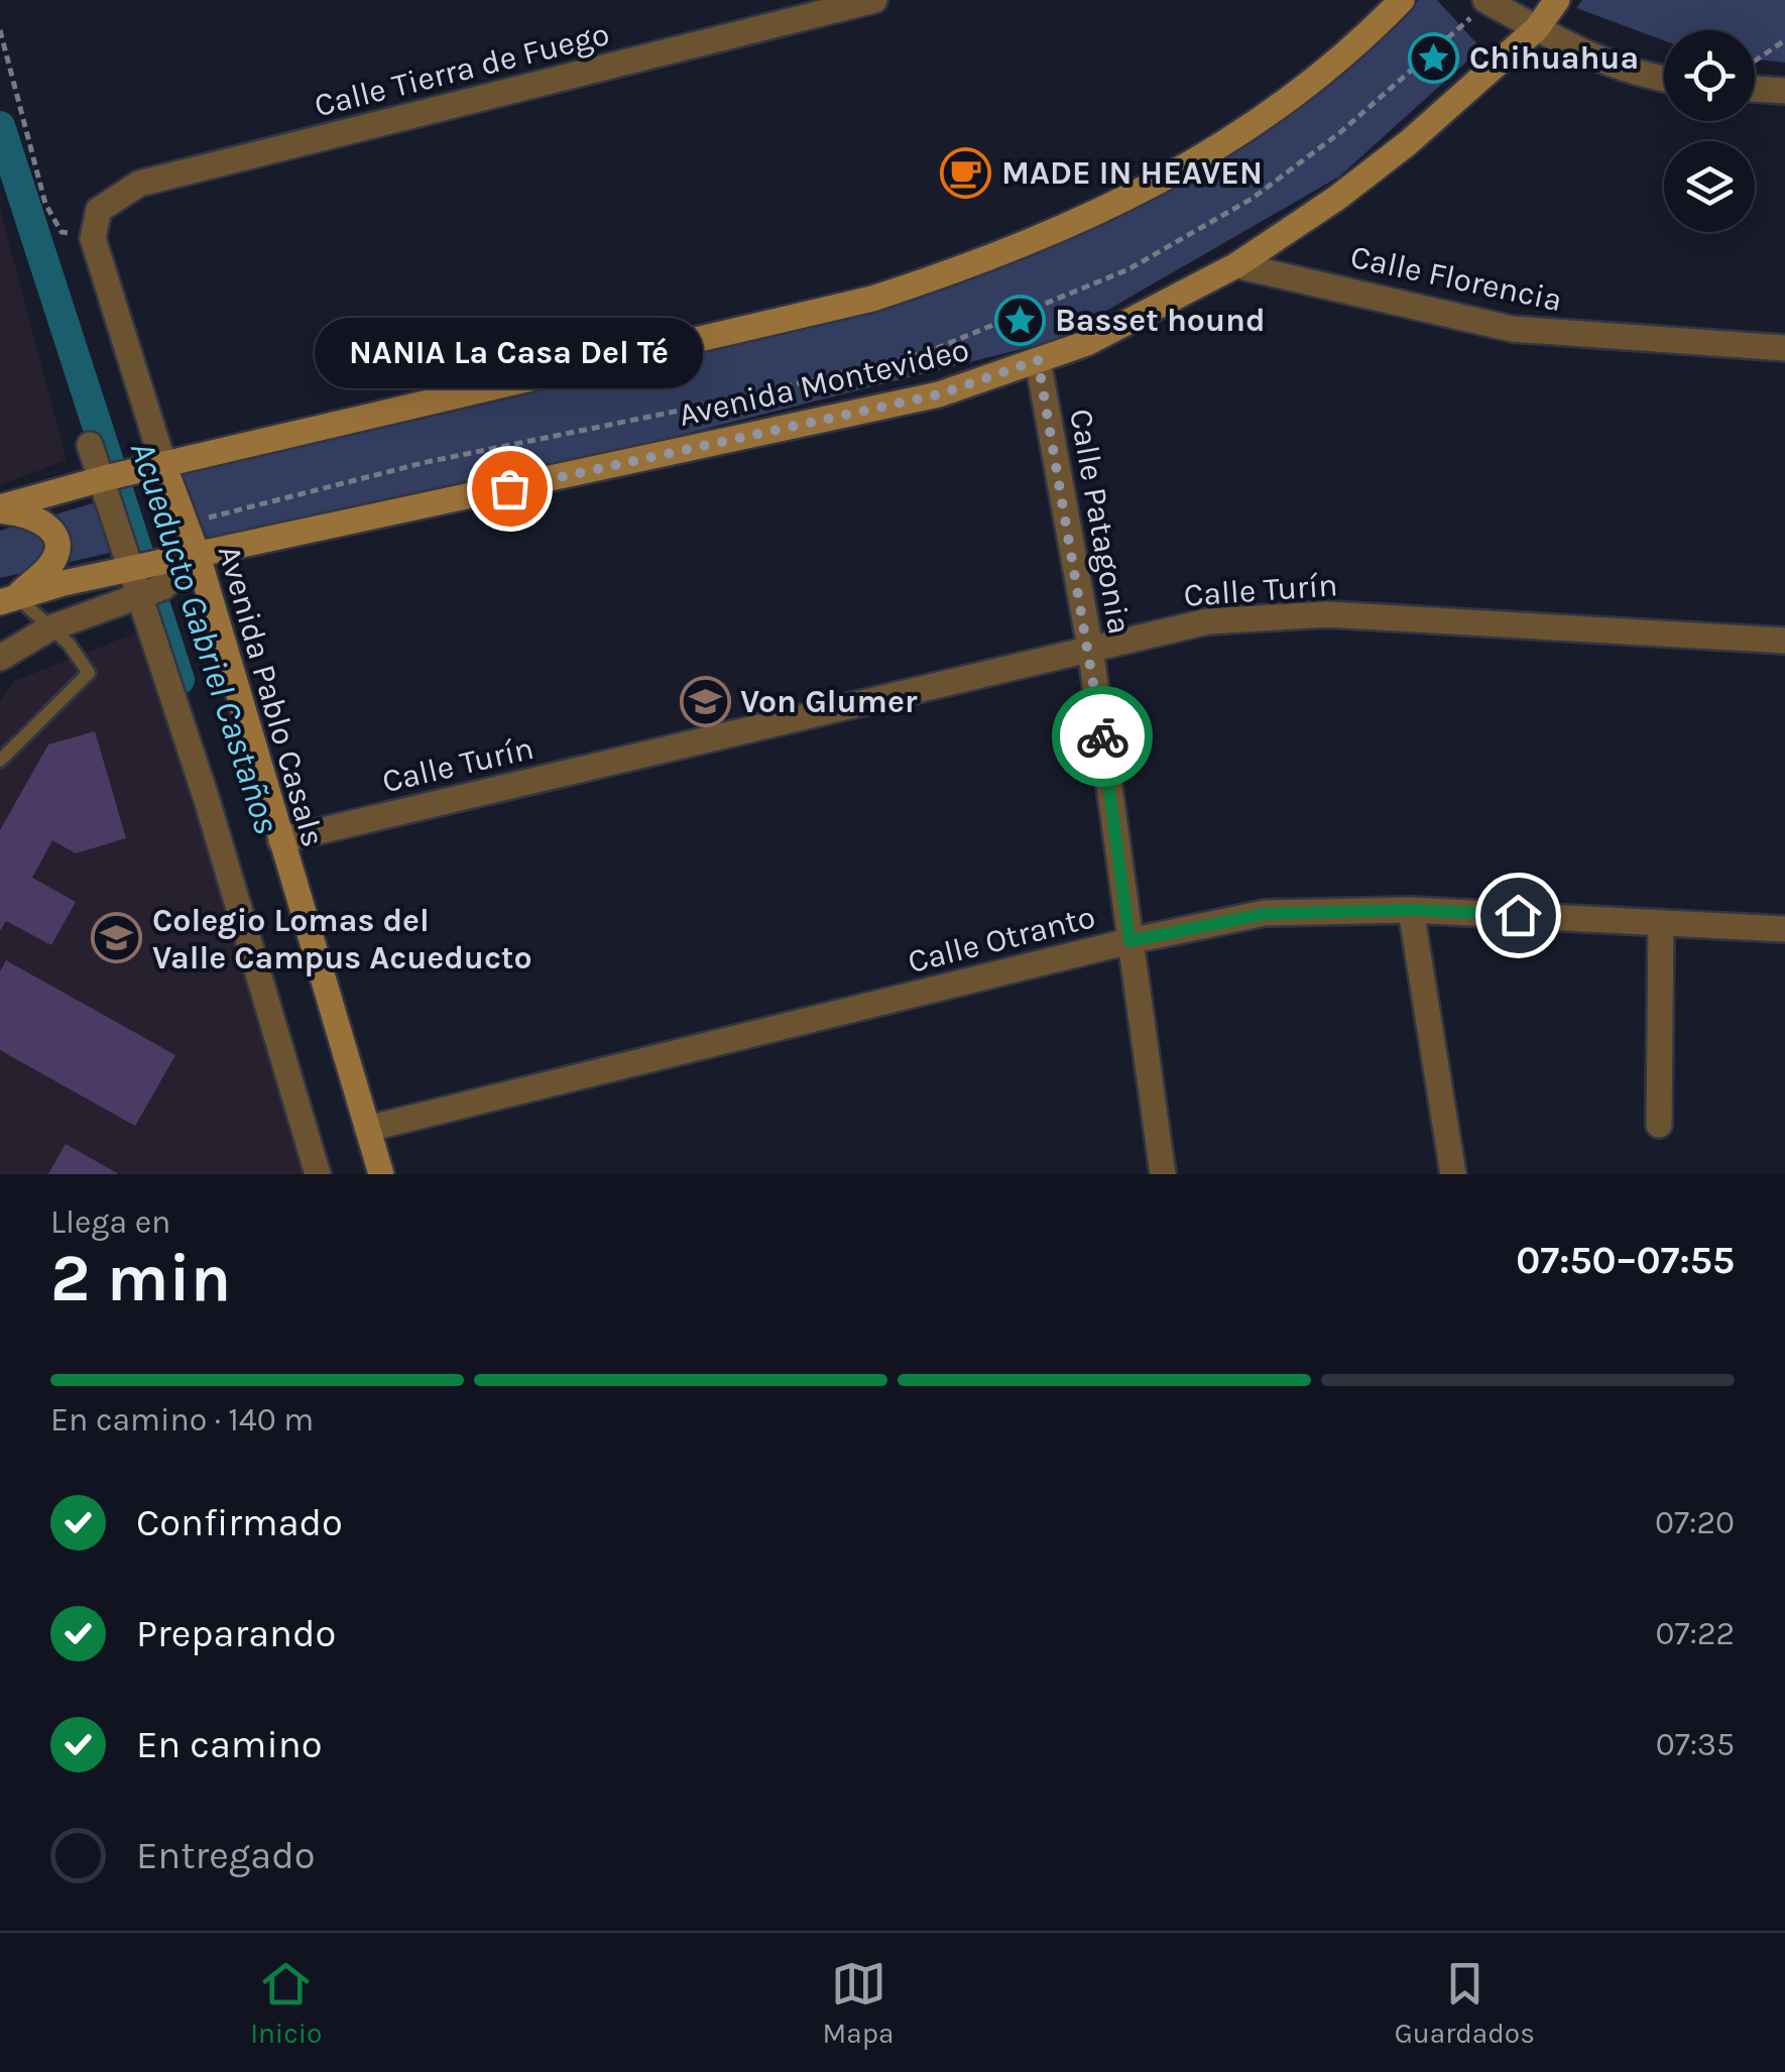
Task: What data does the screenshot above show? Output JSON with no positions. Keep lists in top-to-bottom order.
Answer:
{
  "streets": {
    "street": [
      "Calle Tierra de Fuego",
      "Calle Florencia",
      "Avenida Montevideo",
      "Calle Patagonia",
      "Calle Turín",
      "Avenida Pablo Casals",
      "Calle Otranto"
    ]
  },
  "crossings": [
    ["Calle Tierra de Fuego", "Avenida Pablo Casals"],
    ["Calle Florencia", "Avenida Montevideo"],
    ["Avenida Montevideo", "Calle Patagonia"],
    ["Avenida Montevideo", "Avenida Pablo Casals"],
    ["Calle Patagonia", "Calle Turín"],
    ["Calle Patagonia", "Calle Otranto"],
    ["Calle Turín", "Avenida Pablo Casals"],
    ["Avenida Pablo Casals", "Calle Otranto"]
  ],
  "water": ["Acueducto Gabriel Castaños"],
  "places": {
    "place": ["Chihuahua", "Basset hound"],
    "cafe": ["MADE IN HEAVEN"],
    "other": ["NANIA La Casa Del Té"],
    "school or university": ["Von Glumer", "Colegio Lomas del Valle Campus Acueducto"]
  },
  "page": {
    "bubble": "NANIA La Casa Del Té",
    "heading": ["2 min", "Llega en", "07:50–07:55"],
    "bar": "En camino · 140 m",
    "list": [
      ["Confirmado", "07:20"],
      ["Preparando", "07:22"],
      ["En camino", "07:35"],
      "Entregado"
    ],
    "tabs": ["Inicio", "Mapa", "Guardados"]
  }
}
